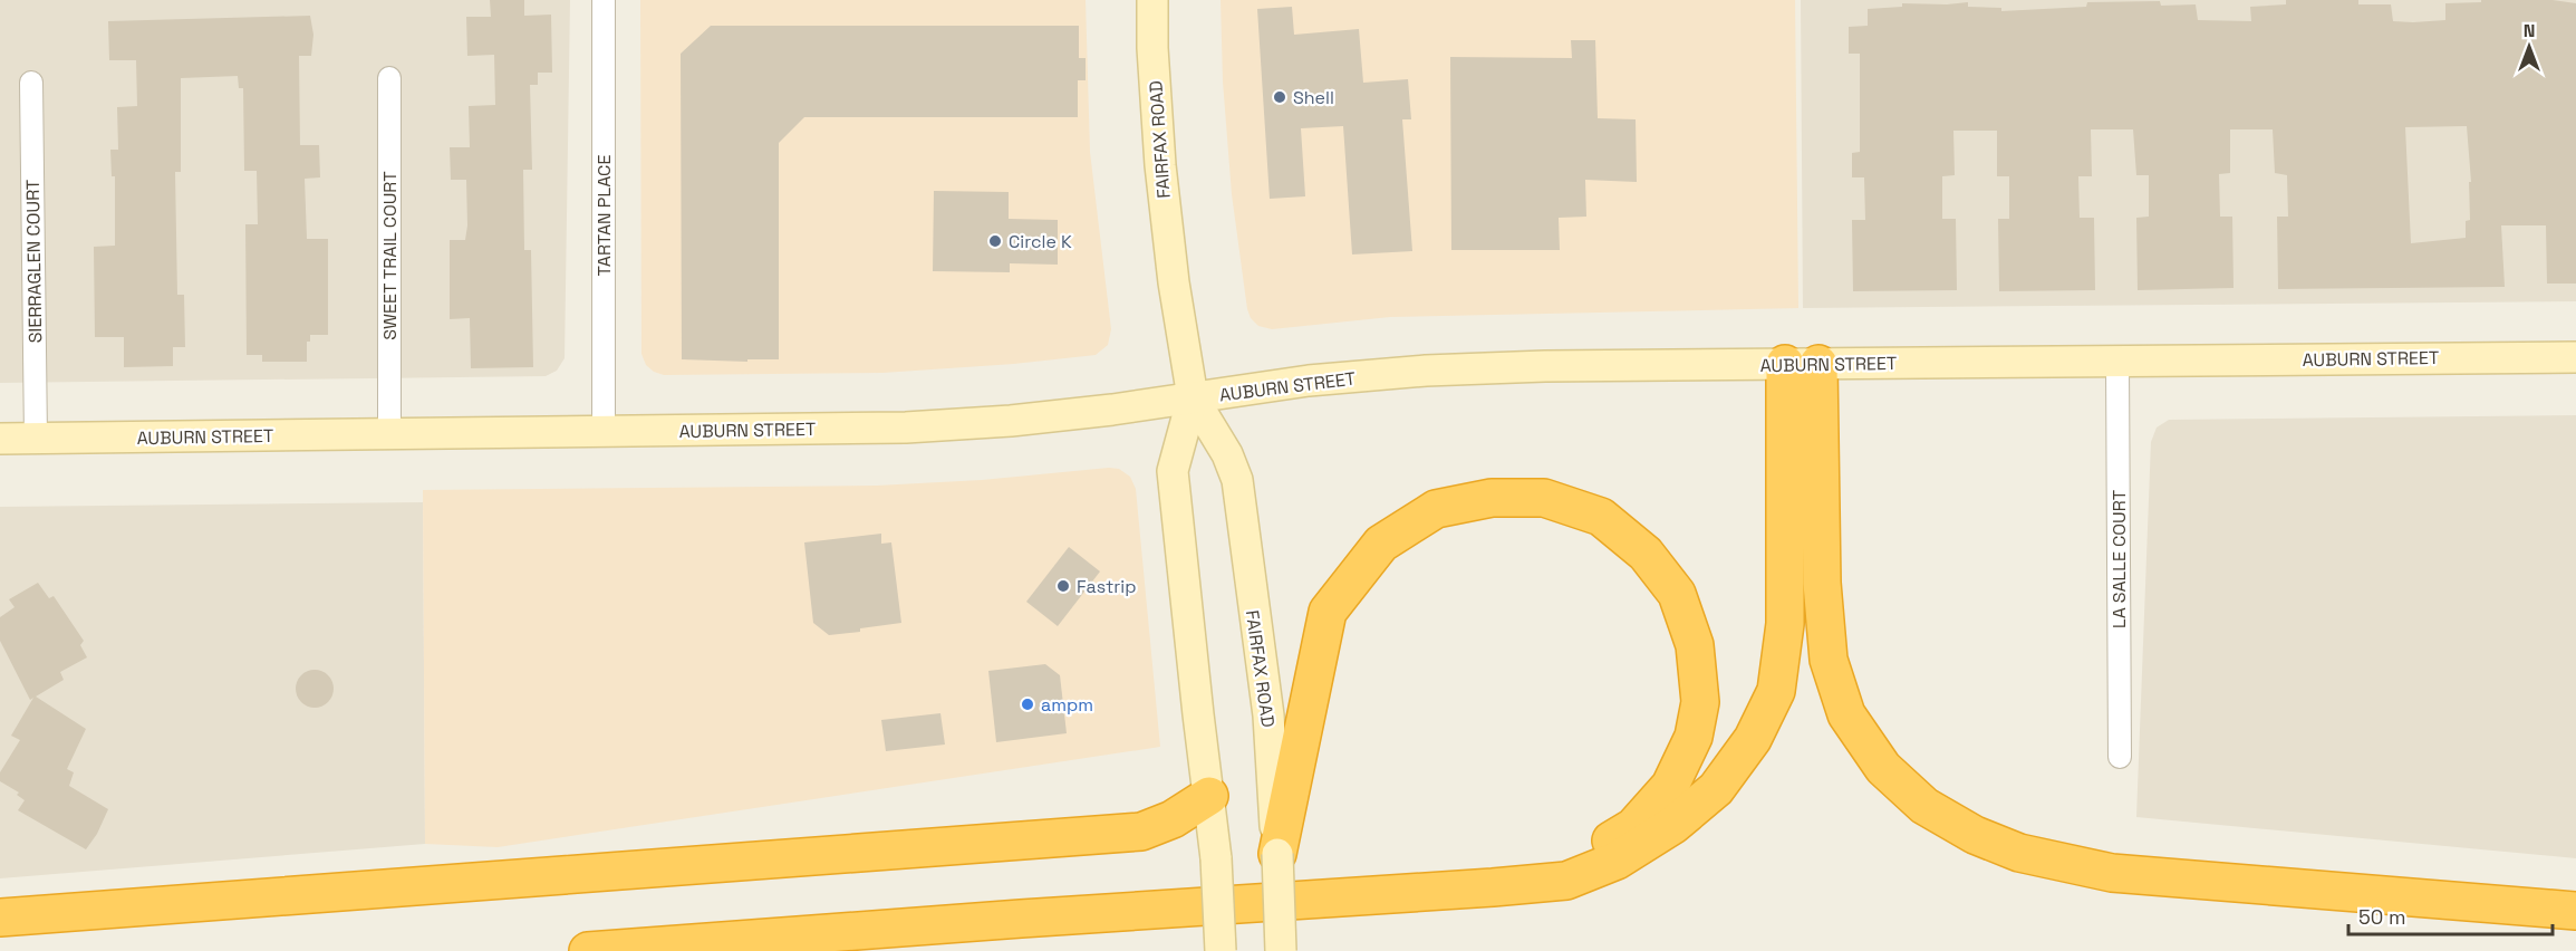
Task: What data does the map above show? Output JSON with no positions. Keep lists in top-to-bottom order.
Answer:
{
  "streets": {
    "main road": ["FAIRFAX ROAD", "AUBURN STREET"],
    "street": [
      "TARTAN PLACE",
      "SWEET TRAIL COURT",
      "SIERRAGLEN COURT",
      "LA SALLE COURT"
    ]
  },
  "crossings": [
    ["FAIRFAX ROAD", "AUBURN STREET"],
    ["TARTAN PLACE", "AUBURN STREET"],
    ["SWEET TRAIL COURT", "AUBURN STREET"],
    ["SIERRAGLEN COURT", "AUBURN STREET"],
    ["AUBURN STREET", "LA SALLE COURT"]
  ],
  "places": [
    "Shell",
    "Circle K",
    "Fastrip",
    "ampm"
  ],
  "scale_bar": "50 m",
  "north": "top"
}
